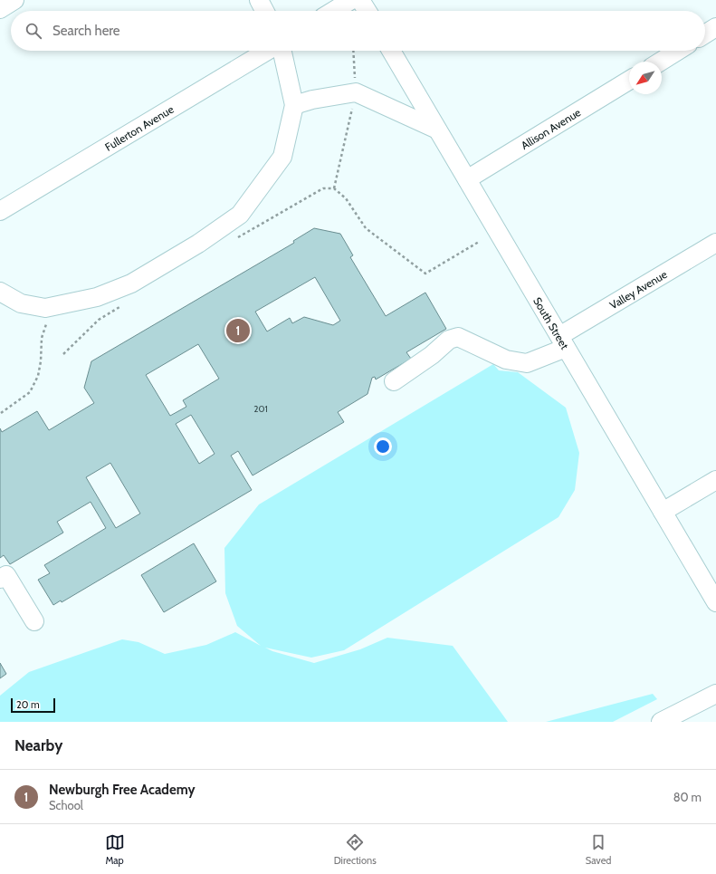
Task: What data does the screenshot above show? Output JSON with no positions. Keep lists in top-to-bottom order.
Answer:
{
  "streets": {
    "street": [
      "Fullerton Avenue",
      "Allison Avenue",
      "Valley Avenue",
      "South Street"
    ]
  },
  "crossings": [
    ["Allison Avenue", "South Street"],
    ["Valley Avenue", "South Street"]
  ],
  "house_numbers": ["201"],
  "scale_bar": "20 m",
  "north": "bottom left",
  "page": {
    "search": "Search here",
    "pins": "1",
    "scale": "20 m",
    "heading": "Nearby",
    "list": [
      {
        "mark": "1",
        "name": "Newburgh Free Academy",
        "note": "School",
        "value": "80 m"
      }
    ],
    "nav": ["Map", "Directions", "Saved"]
  }
}
